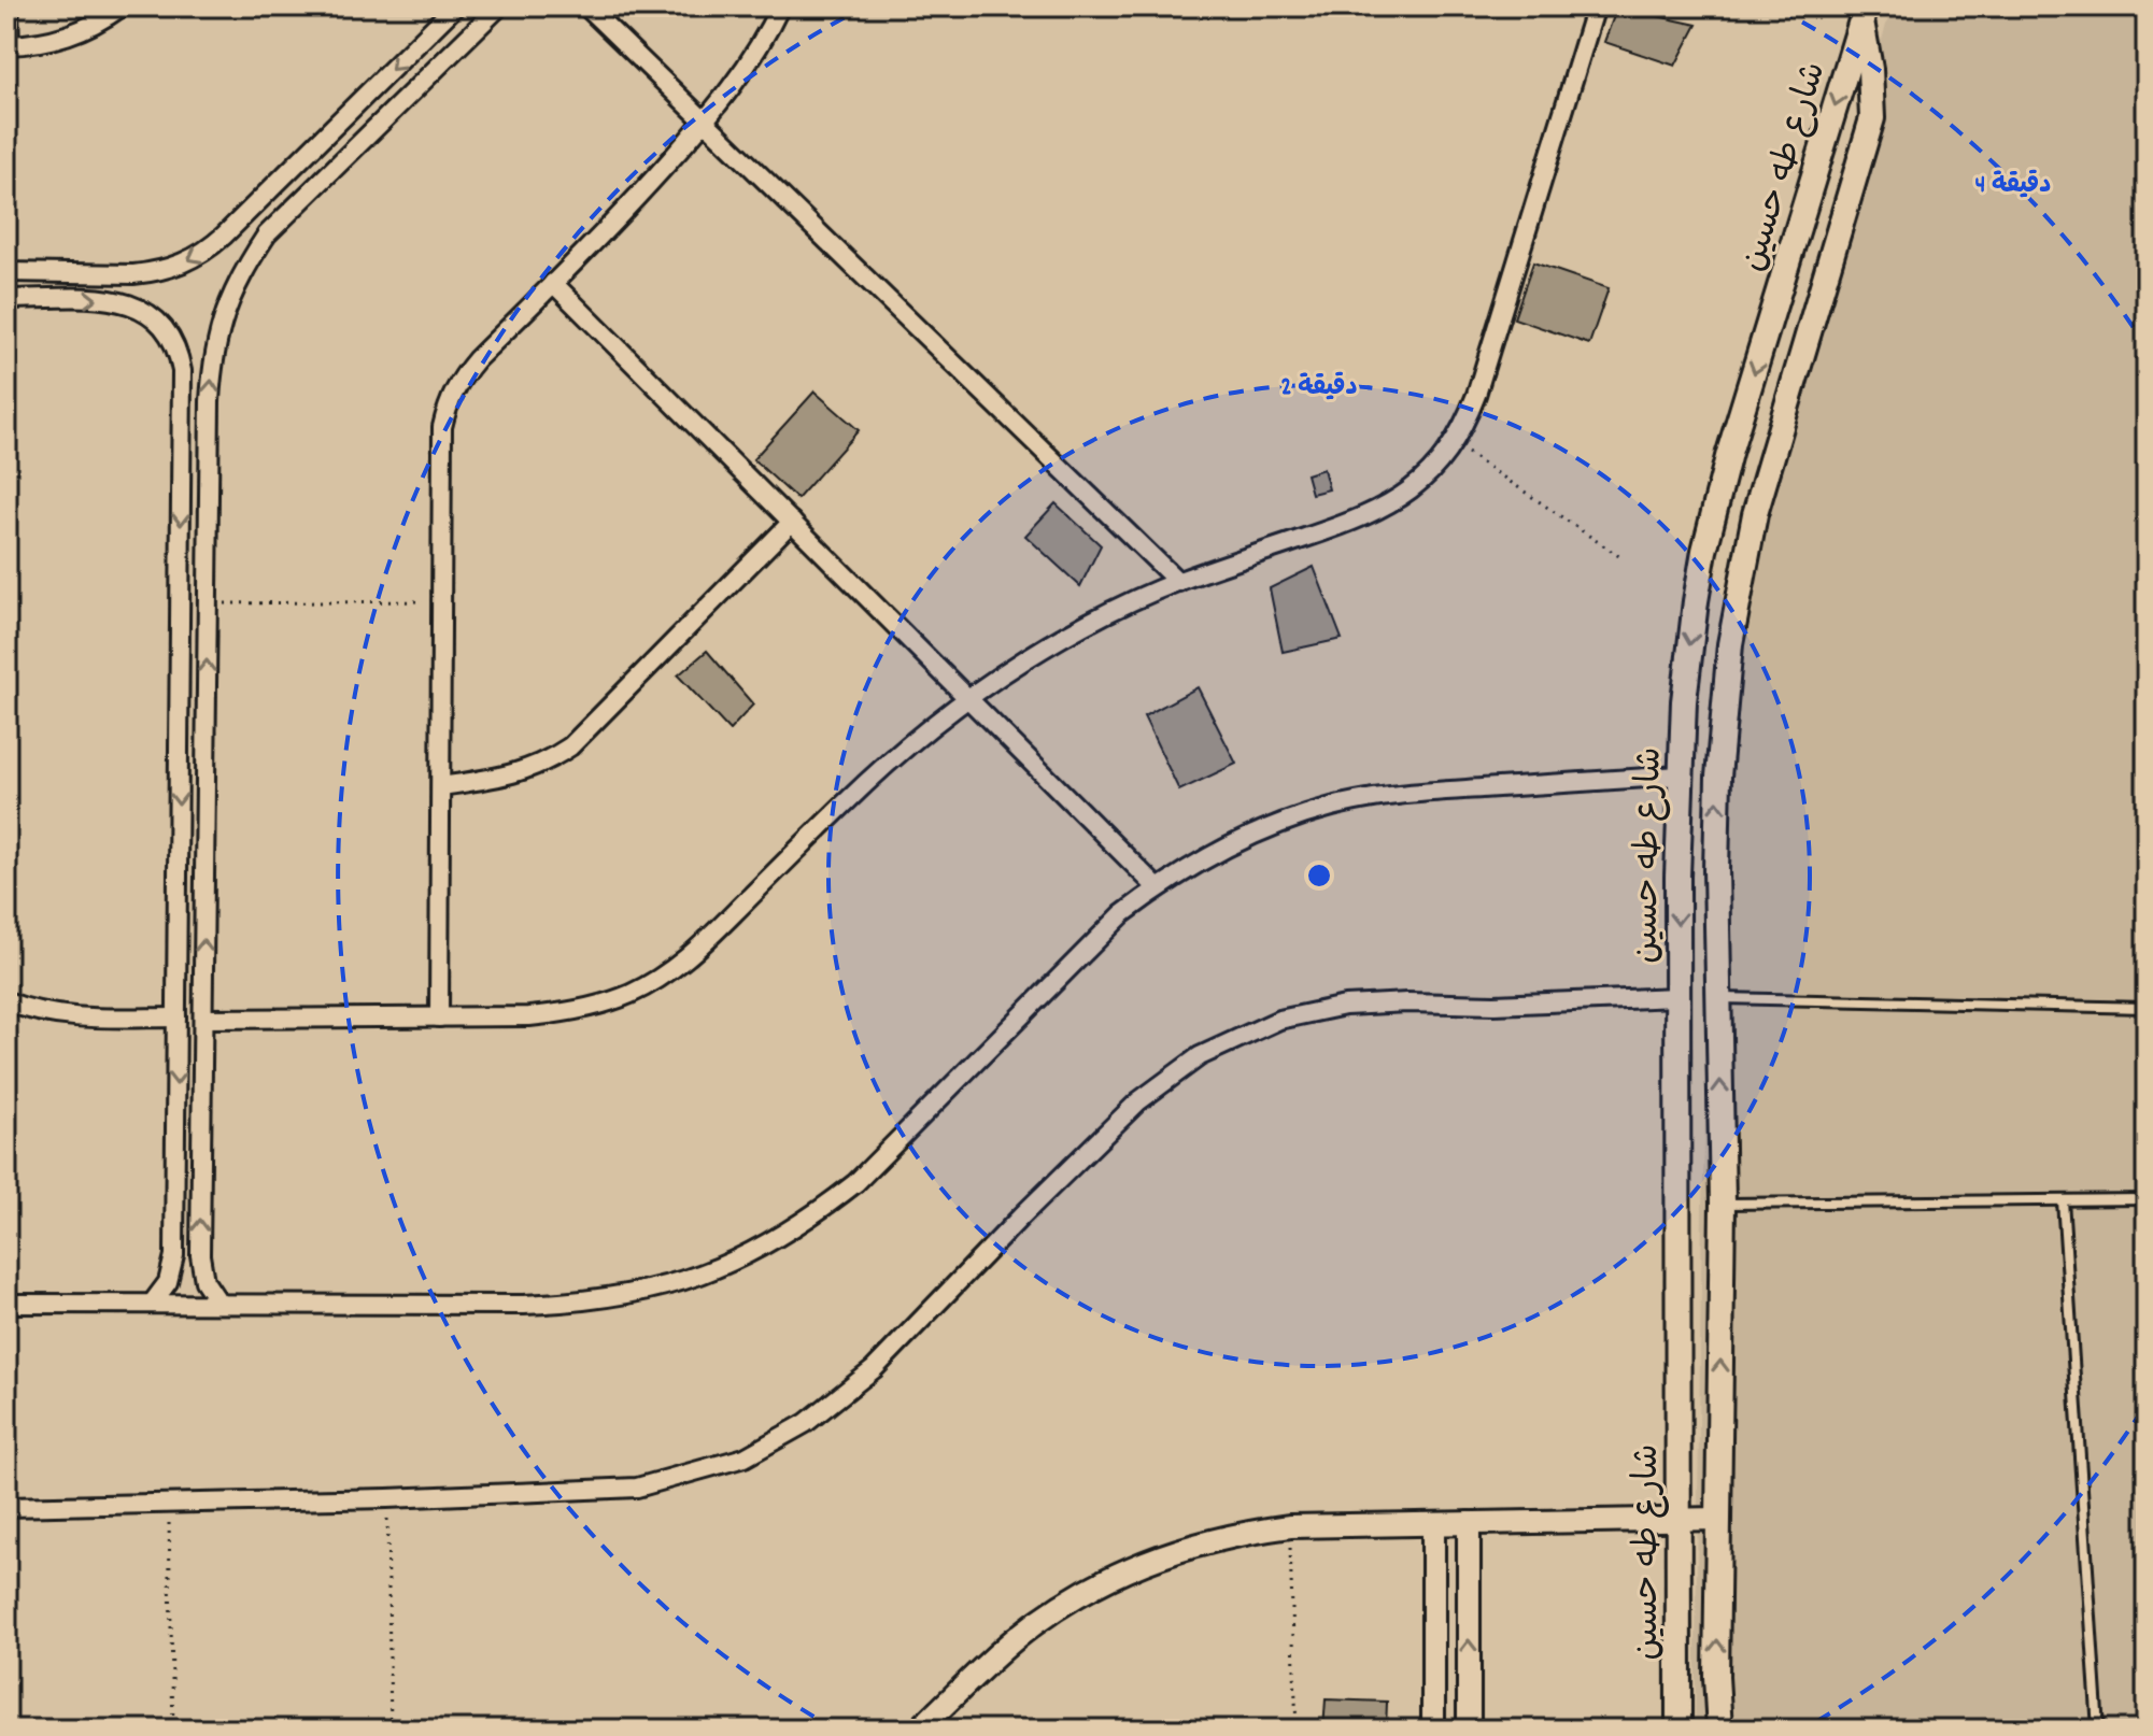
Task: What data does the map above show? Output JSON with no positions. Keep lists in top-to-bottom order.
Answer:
{
  "streets": {
    "main road": ["شارع طه حسين"]
  },
  "rings": ["4 دقيقة", "2 دقيقة"]
}
